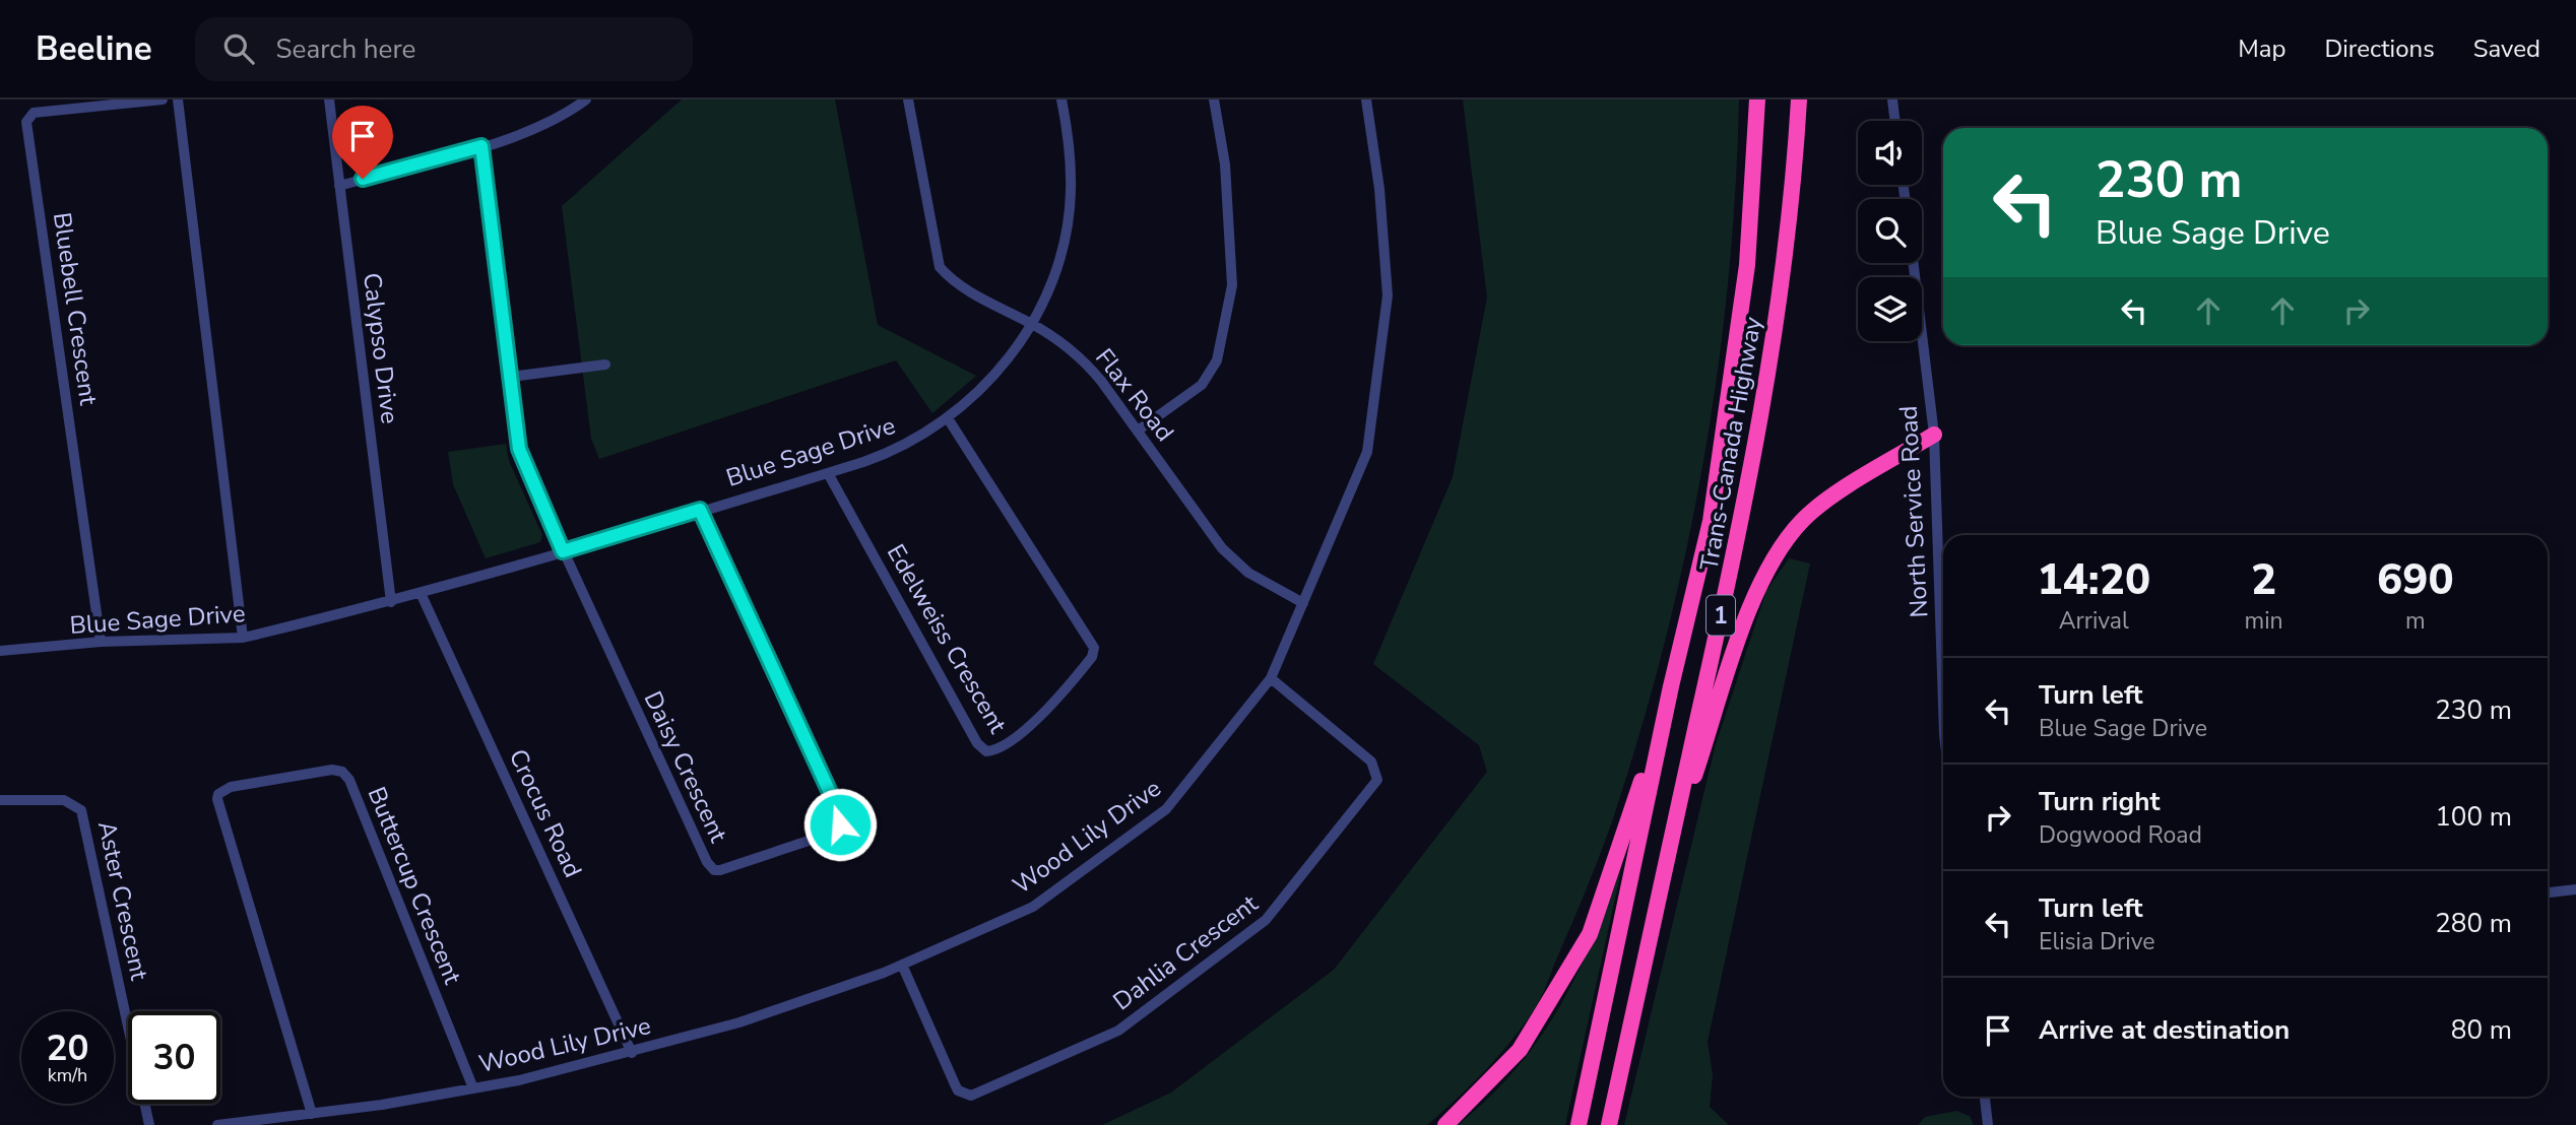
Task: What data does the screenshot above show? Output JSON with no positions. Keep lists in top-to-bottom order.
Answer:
{
  "streets": {
    "highway": ["Trans-Canada Highway", "1"],
    "street": [
      "Bluebell Crescent",
      "Calypso Drive",
      "Flax Road",
      "Blue Sage Drive",
      "North Service Road",
      "Edelweiss Crescent",
      "Daisy Crescent",
      "Crocus Road",
      "Wood Lily Drive",
      "Buttercup Crescent",
      "Aster Crescent",
      "Dahlia Crescent"
    ]
  },
  "crossings": [
    ["Bluebell Crescent", "Blue Sage Drive"],
    ["Calypso Drive", "Blue Sage Drive"],
    ["Flax Road", "Blue Sage Drive"],
    ["Flax Road", "Wood Lily Drive"],
    ["Blue Sage Drive", "Edelweiss Crescent"],
    ["Blue Sage Drive", "Daisy Crescent"],
    ["Blue Sage Drive", "Crocus Road"],
    ["Crocus Road", "Wood Lily Drive"],
    ["Wood Lily Drive", "Buttercup Crescent"],
    ["Wood Lily Drive", "Dahlia Crescent"]
  ],
  "page": {
    "header": "Beeline",
    "search": "Search here",
    "nav": ["Map", "Directions", "Saved"],
    "turn": ["230 m", "Blue Sage Drive"],
    "eta": [
      "14:20",
      "Arrival",
      "2",
      "min",
      "690",
      "m"
    ],
    "list": [
      {
        "name": "Turn left",
        "note": "Blue Sage Drive",
        "value": "230 m"
      },
      {
        "name": "Turn right",
        "note": "Dogwood Road",
        "value": "100 m"
      },
      {
        "name": "Turn left",
        "note": "Elisia Drive",
        "value": "280 m"
      },
      {
        "name": "Arrive at destination",
        "value": "80 m"
      }
    ],
    "speed": "20 km/h",
    "limit": "30"
  }
}
